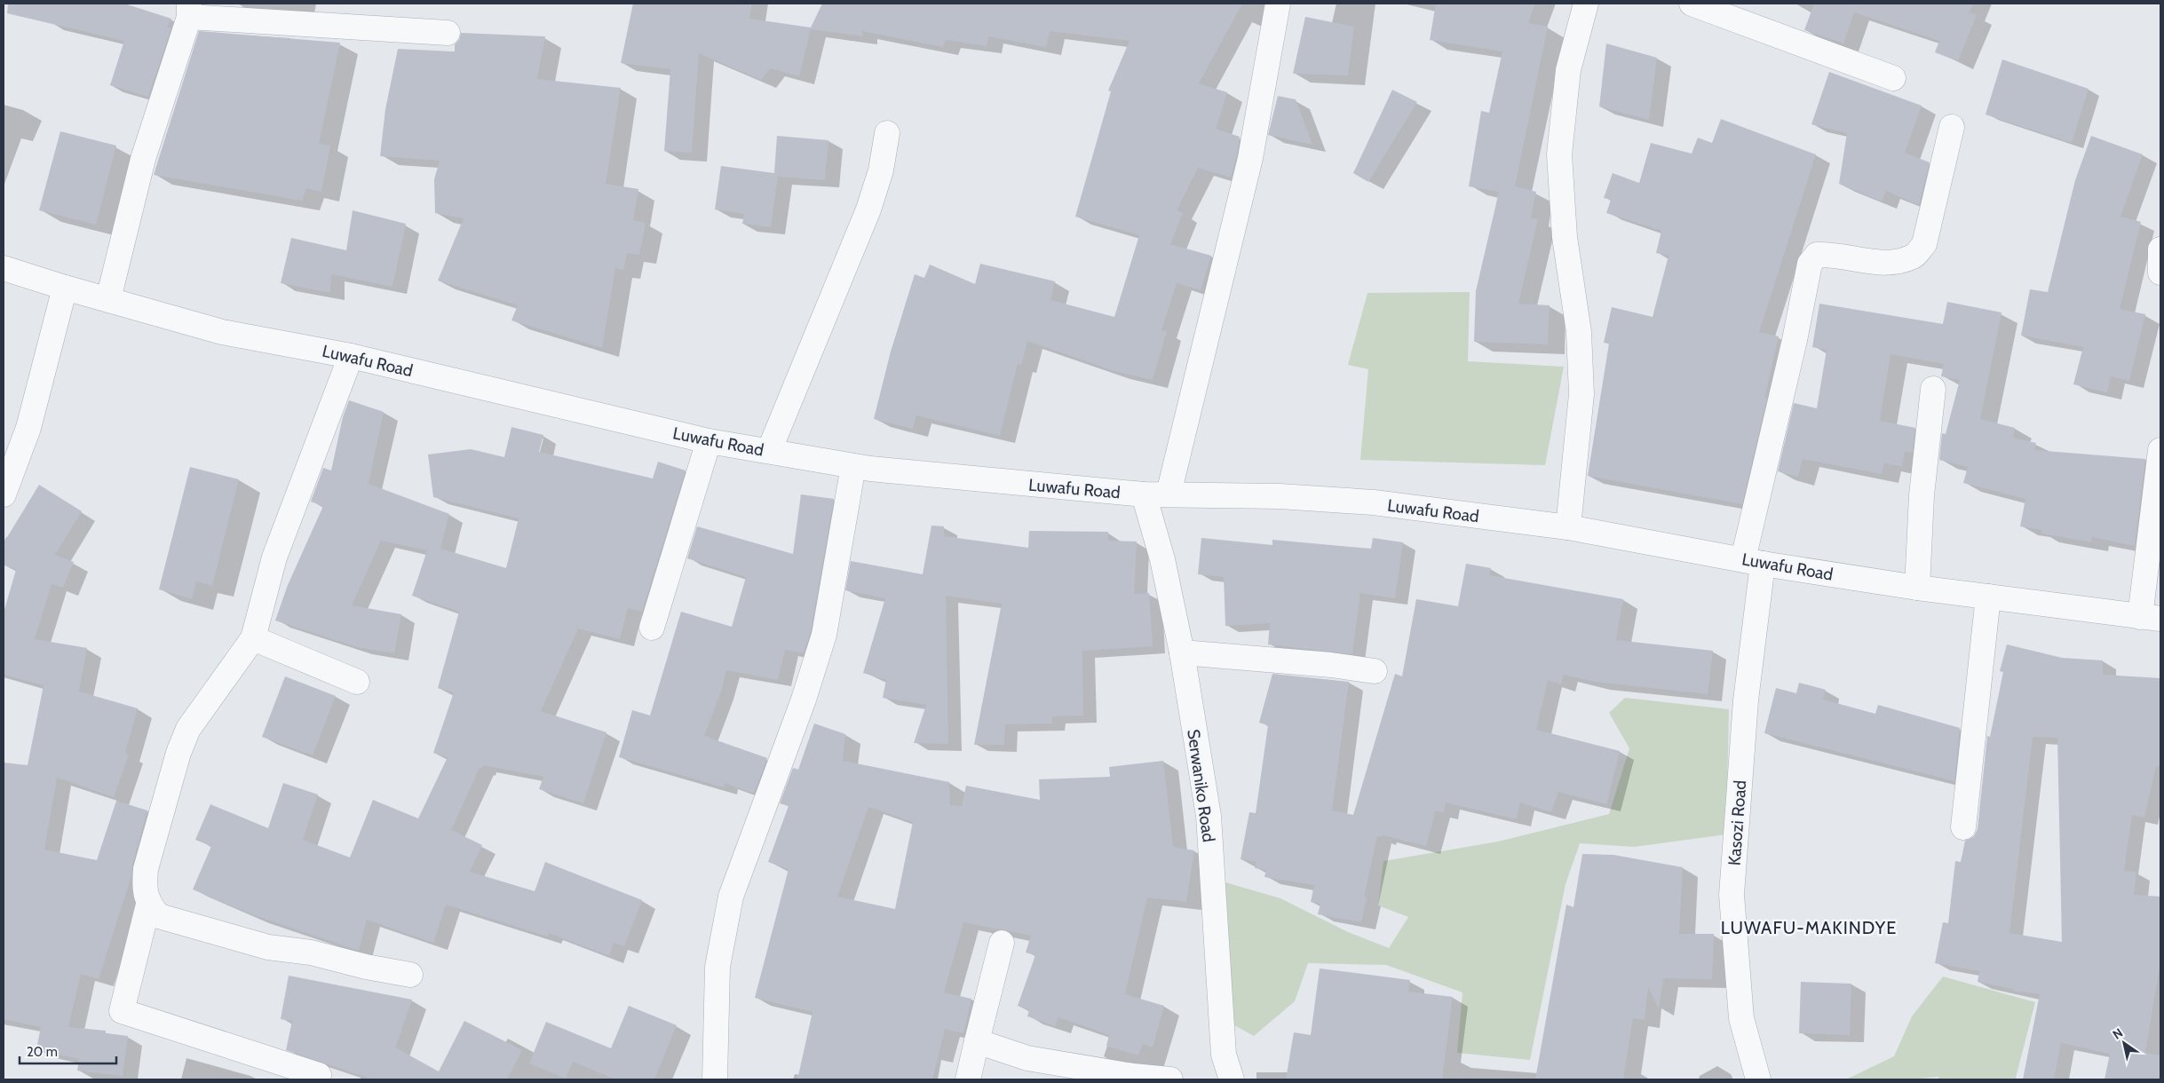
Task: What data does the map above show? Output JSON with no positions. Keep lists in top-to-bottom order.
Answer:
{
  "streets": {
    "street": ["Luwafu Road", "Serwaniko Road", "Kasozi Road"]
  },
  "crossings": [
    ["Luwafu Road", "Serwaniko Road"],
    ["Luwafu Road", "Kasozi Road"]
  ],
  "districts": ["LUWAFU-MAKINDYE"],
  "scale_bar": "20 m",
  "north": "top left"
}
